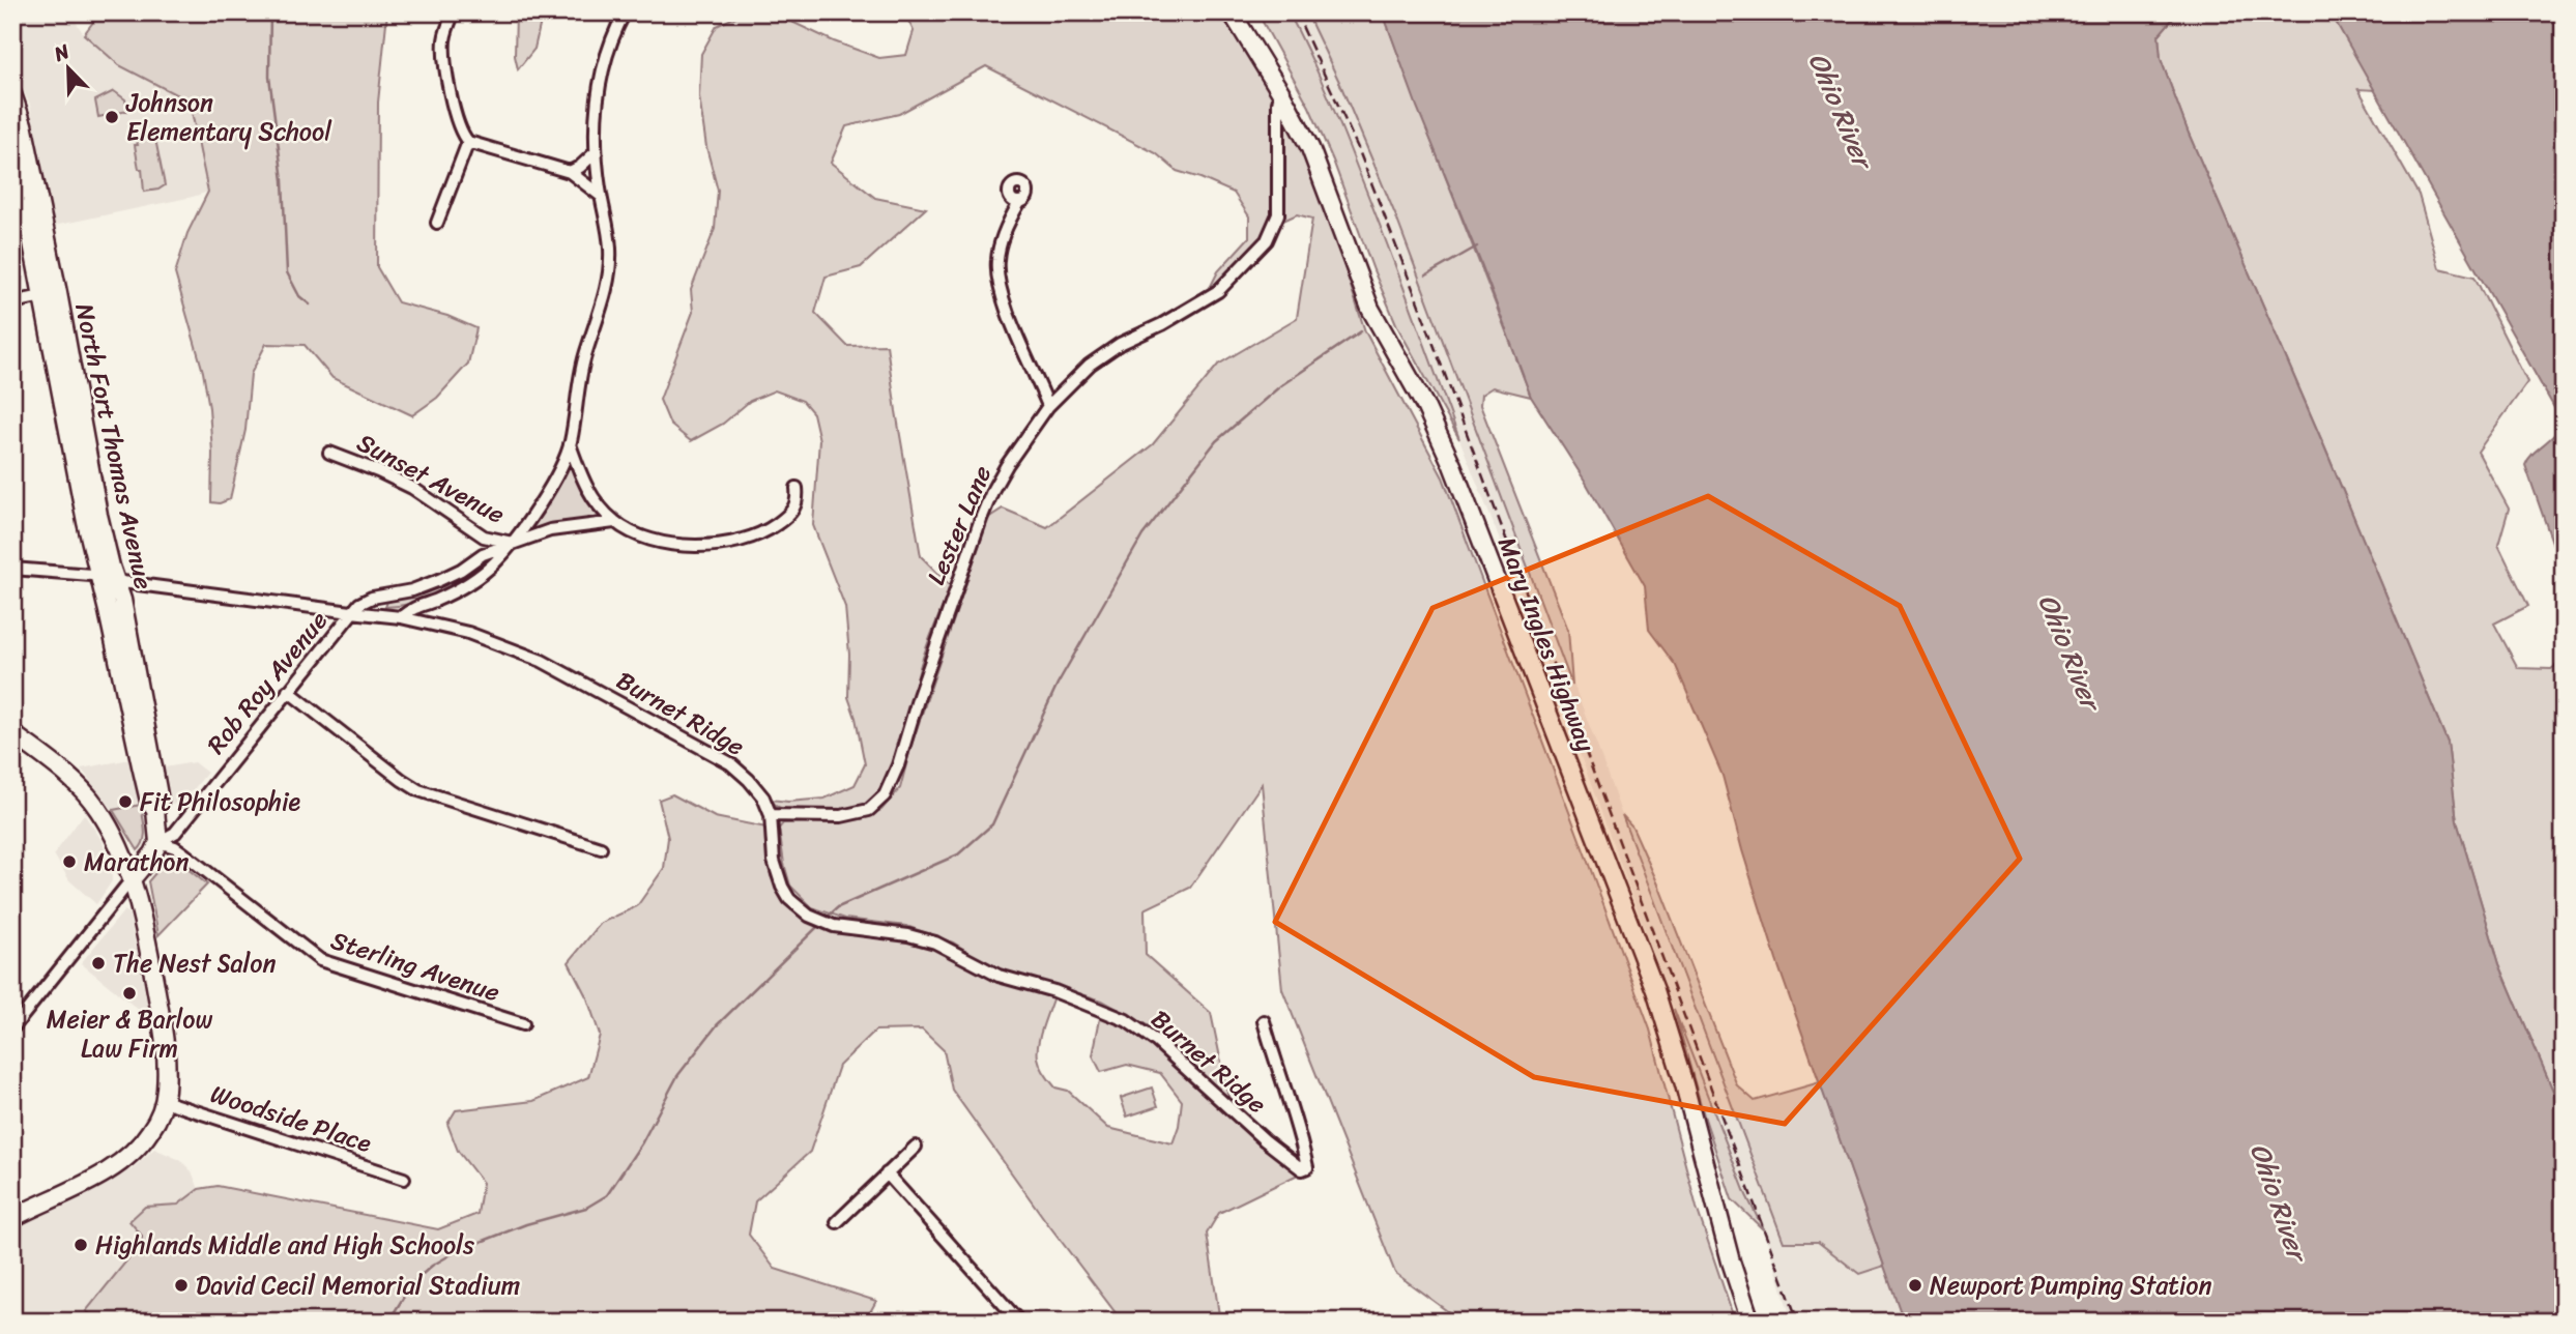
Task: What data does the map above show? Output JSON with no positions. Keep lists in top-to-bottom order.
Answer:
{
  "streets": {
    "street": [
      "North Fort Thomas Avenue",
      "Sunset Avenue",
      "Lester Lane",
      "Mary Ingles Highway",
      "Rob Roy Avenue",
      "Burnet Ridge",
      "Sterling Avenue",
      "Woodside Place"
    ]
  },
  "crossings": [
    ["North Fort Thomas Avenue", "Rob Roy Avenue"],
    ["North Fort Thomas Avenue", "Burnet Ridge"],
    ["North Fort Thomas Avenue", "Sterling Avenue"],
    ["Lester Lane", "Mary Ingles Highway"],
    ["Lester Lane", "Burnet Ridge"],
    ["Rob Roy Avenue", "Burnet Ridge"],
    ["Rob Roy Avenue", "Sterling Avenue"]
  ],
  "water": ["Ohio River"],
  "places": [
    "Johnson Elementary School",
    "Fit Philosophie",
    "Marathon",
    "The Nest Salon",
    "Meier & Barlow Law Firm",
    "Highlands Middle and High Schools",
    "David Cecil Memorial Stadium",
    "Newport Pumping Station"
  ],
  "north": "top left"
}
